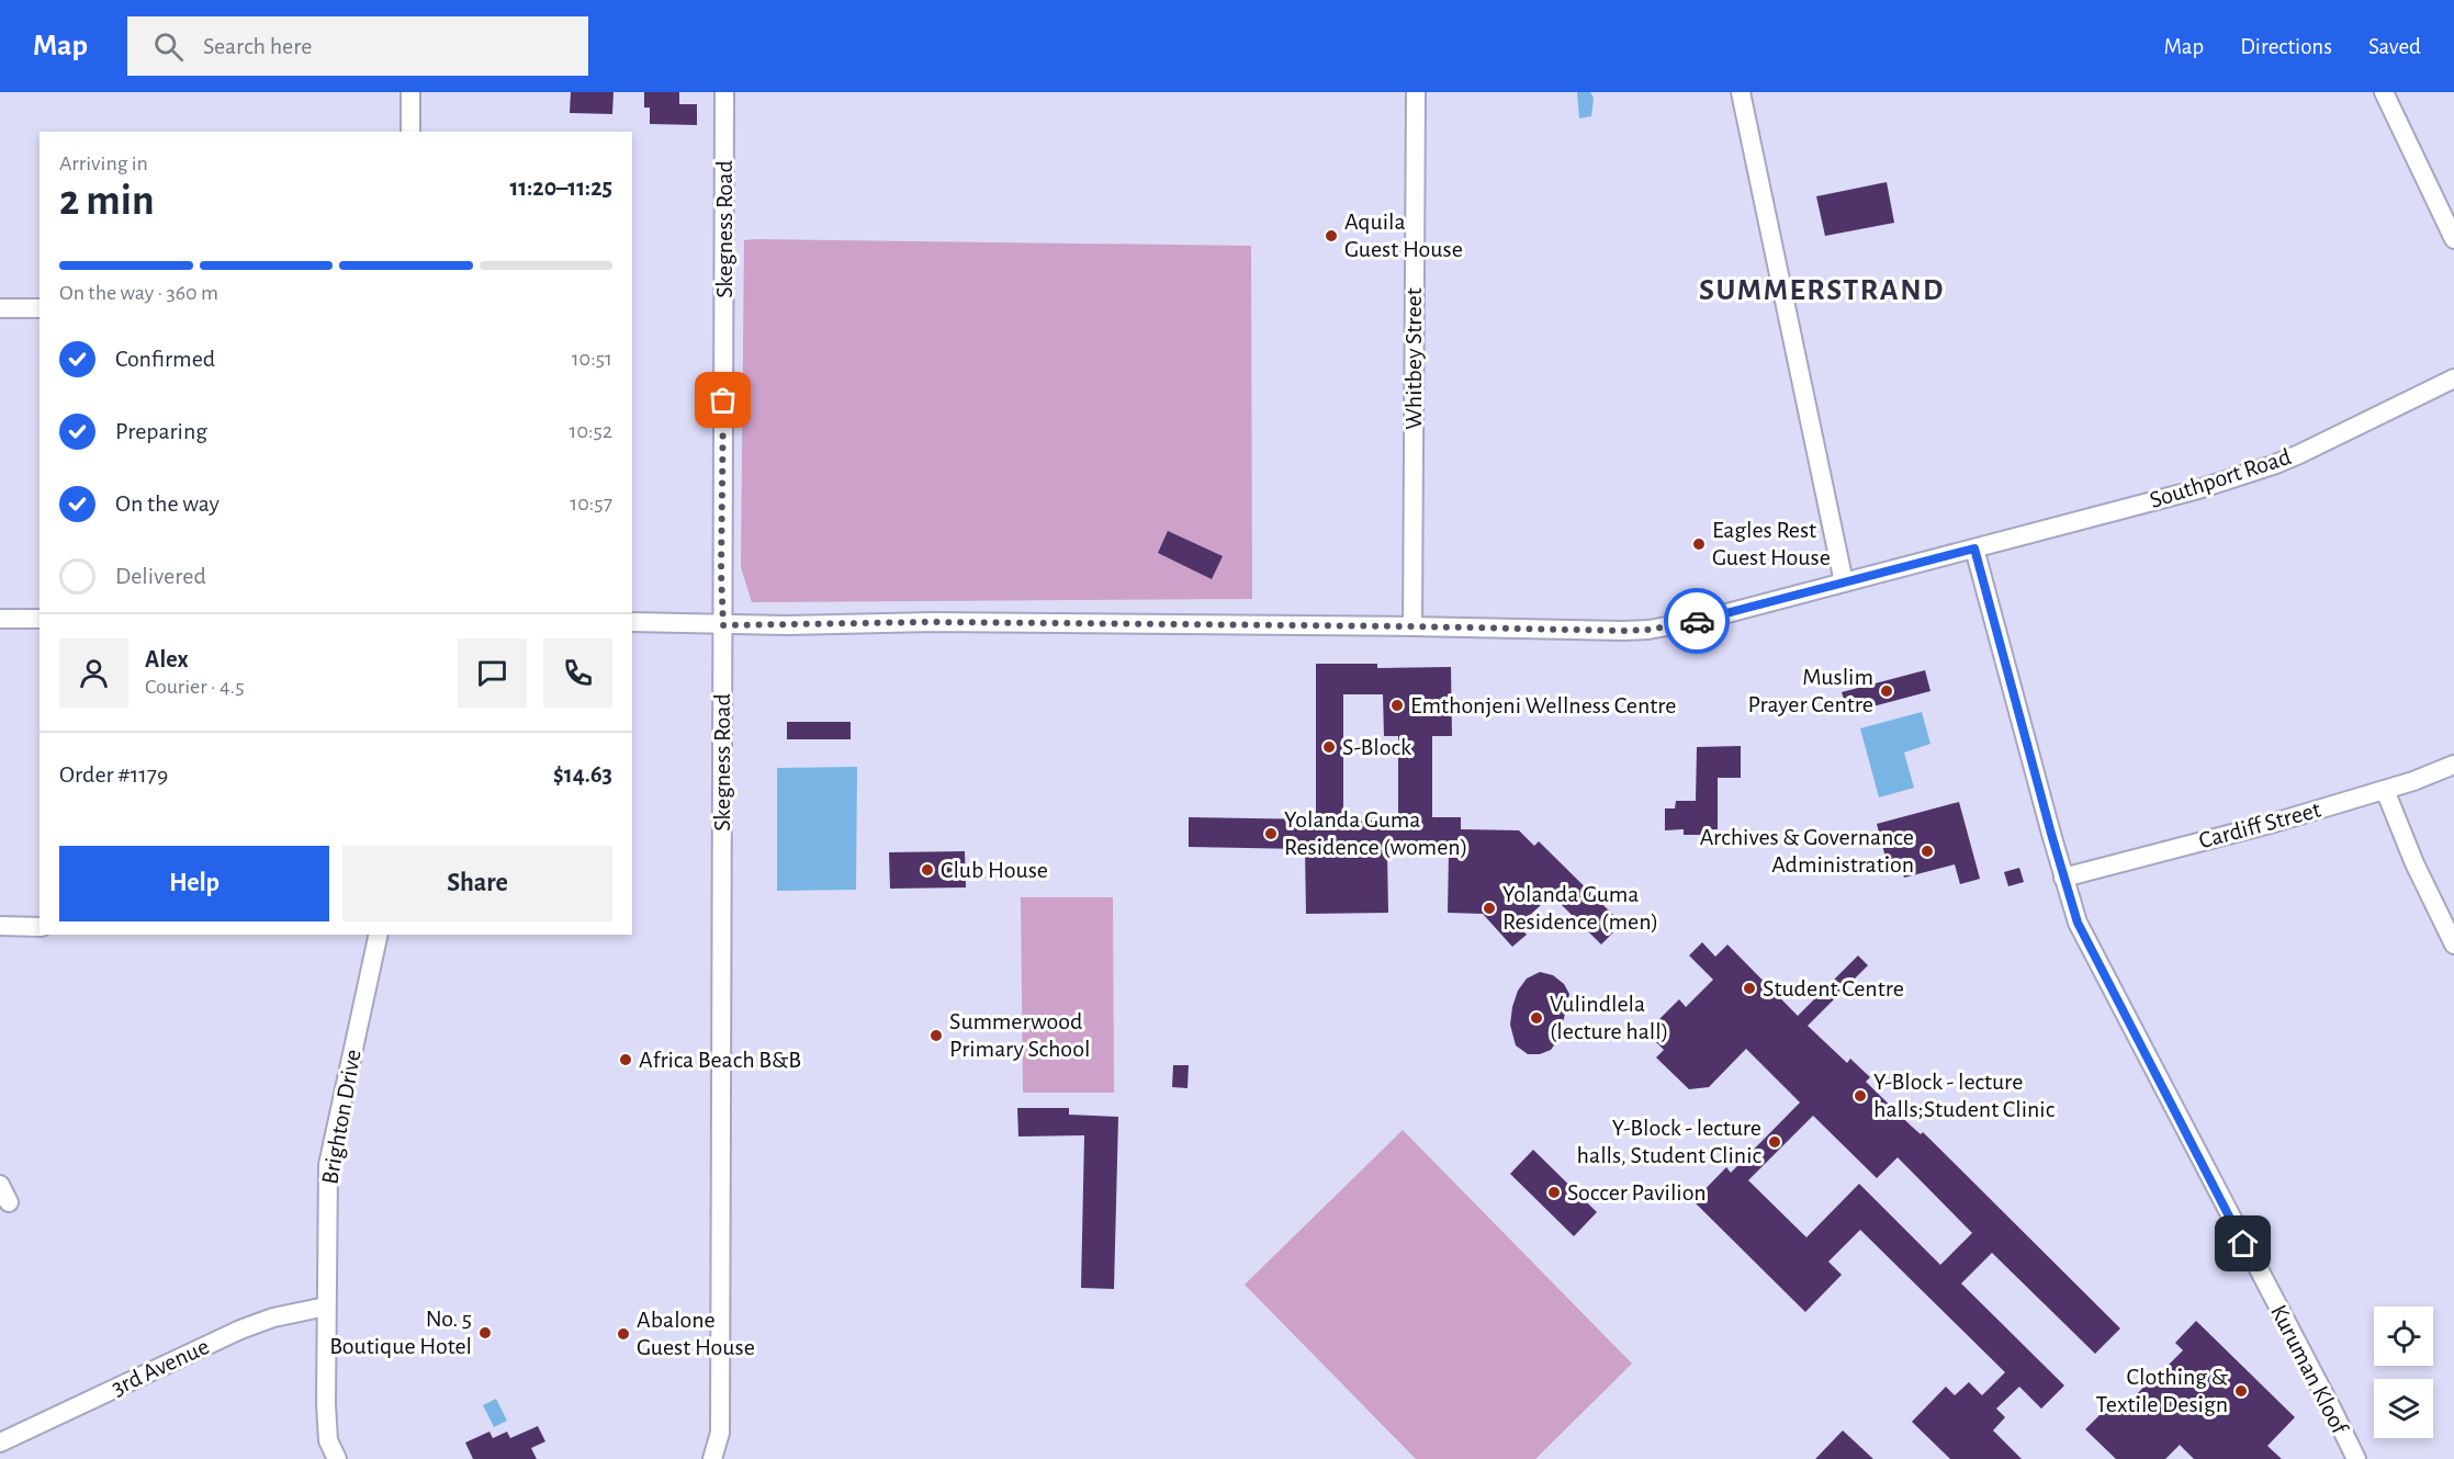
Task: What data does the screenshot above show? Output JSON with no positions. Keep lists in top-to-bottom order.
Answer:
{
  "streets": {
    "street": [
      "Skegness Road",
      "Whitbey Street",
      "Southport Road",
      "Cardiff Street",
      "Brighton Drive",
      "3rd Avenue",
      "Kuruman Kloof"
    ]
  },
  "crossings": [
    ["Skegness Road", "Southport Road"],
    ["Whitbey Street", "Southport Road"],
    ["Southport Road", "Kuruman Kloof"],
    ["Cardiff Street", "Kuruman Kloof"],
    ["Brighton Drive", "3rd Avenue"]
  ],
  "districts": ["SUMMERSTRAND"],
  "places": [
    "Aquila Guest House",
    "Eagles Rest Guest House",
    "Muslim Prayer Centre",
    "Emthonjeni Wellness Centre",
    "S-Block",
    "Yolanda Guma Residence (women)",
    "Archives & Governance Administration",
    "Club House",
    "Yolanda Guma Residence (men)",
    "Student Centre",
    "Vulindlela (lecture hall)",
    "Summerwood Primary School",
    "Africa Beach B&B",
    "Y-Block - lecture halls;Student Clinic",
    "Y-Block - lecture halls, Student Clinic",
    "Soccer Pavilion",
    "No. 5 Boutique Hotel",
    "Abalone Guest House",
    "Clothing & Textile Design"
  ],
  "page": {
    "header": "Map",
    "search": "Search here",
    "nav": ["Map", "Directions", "Saved"],
    "heading": ["2 min", "Arriving in", "11:20–11:25"],
    "panel": [
      "Alex",
      "Courier · 4.5",
      "Order #1179",
      "$14.63"
    ],
    "bar": "On the way · 360 m",
    "list": [
      ["Confirmed", "10:51"],
      ["Preparing", "10:52"],
      ["On the way", "10:57"],
      "Delivered"
    ],
    "buttons": ["Help", "Share"]
  }
}
